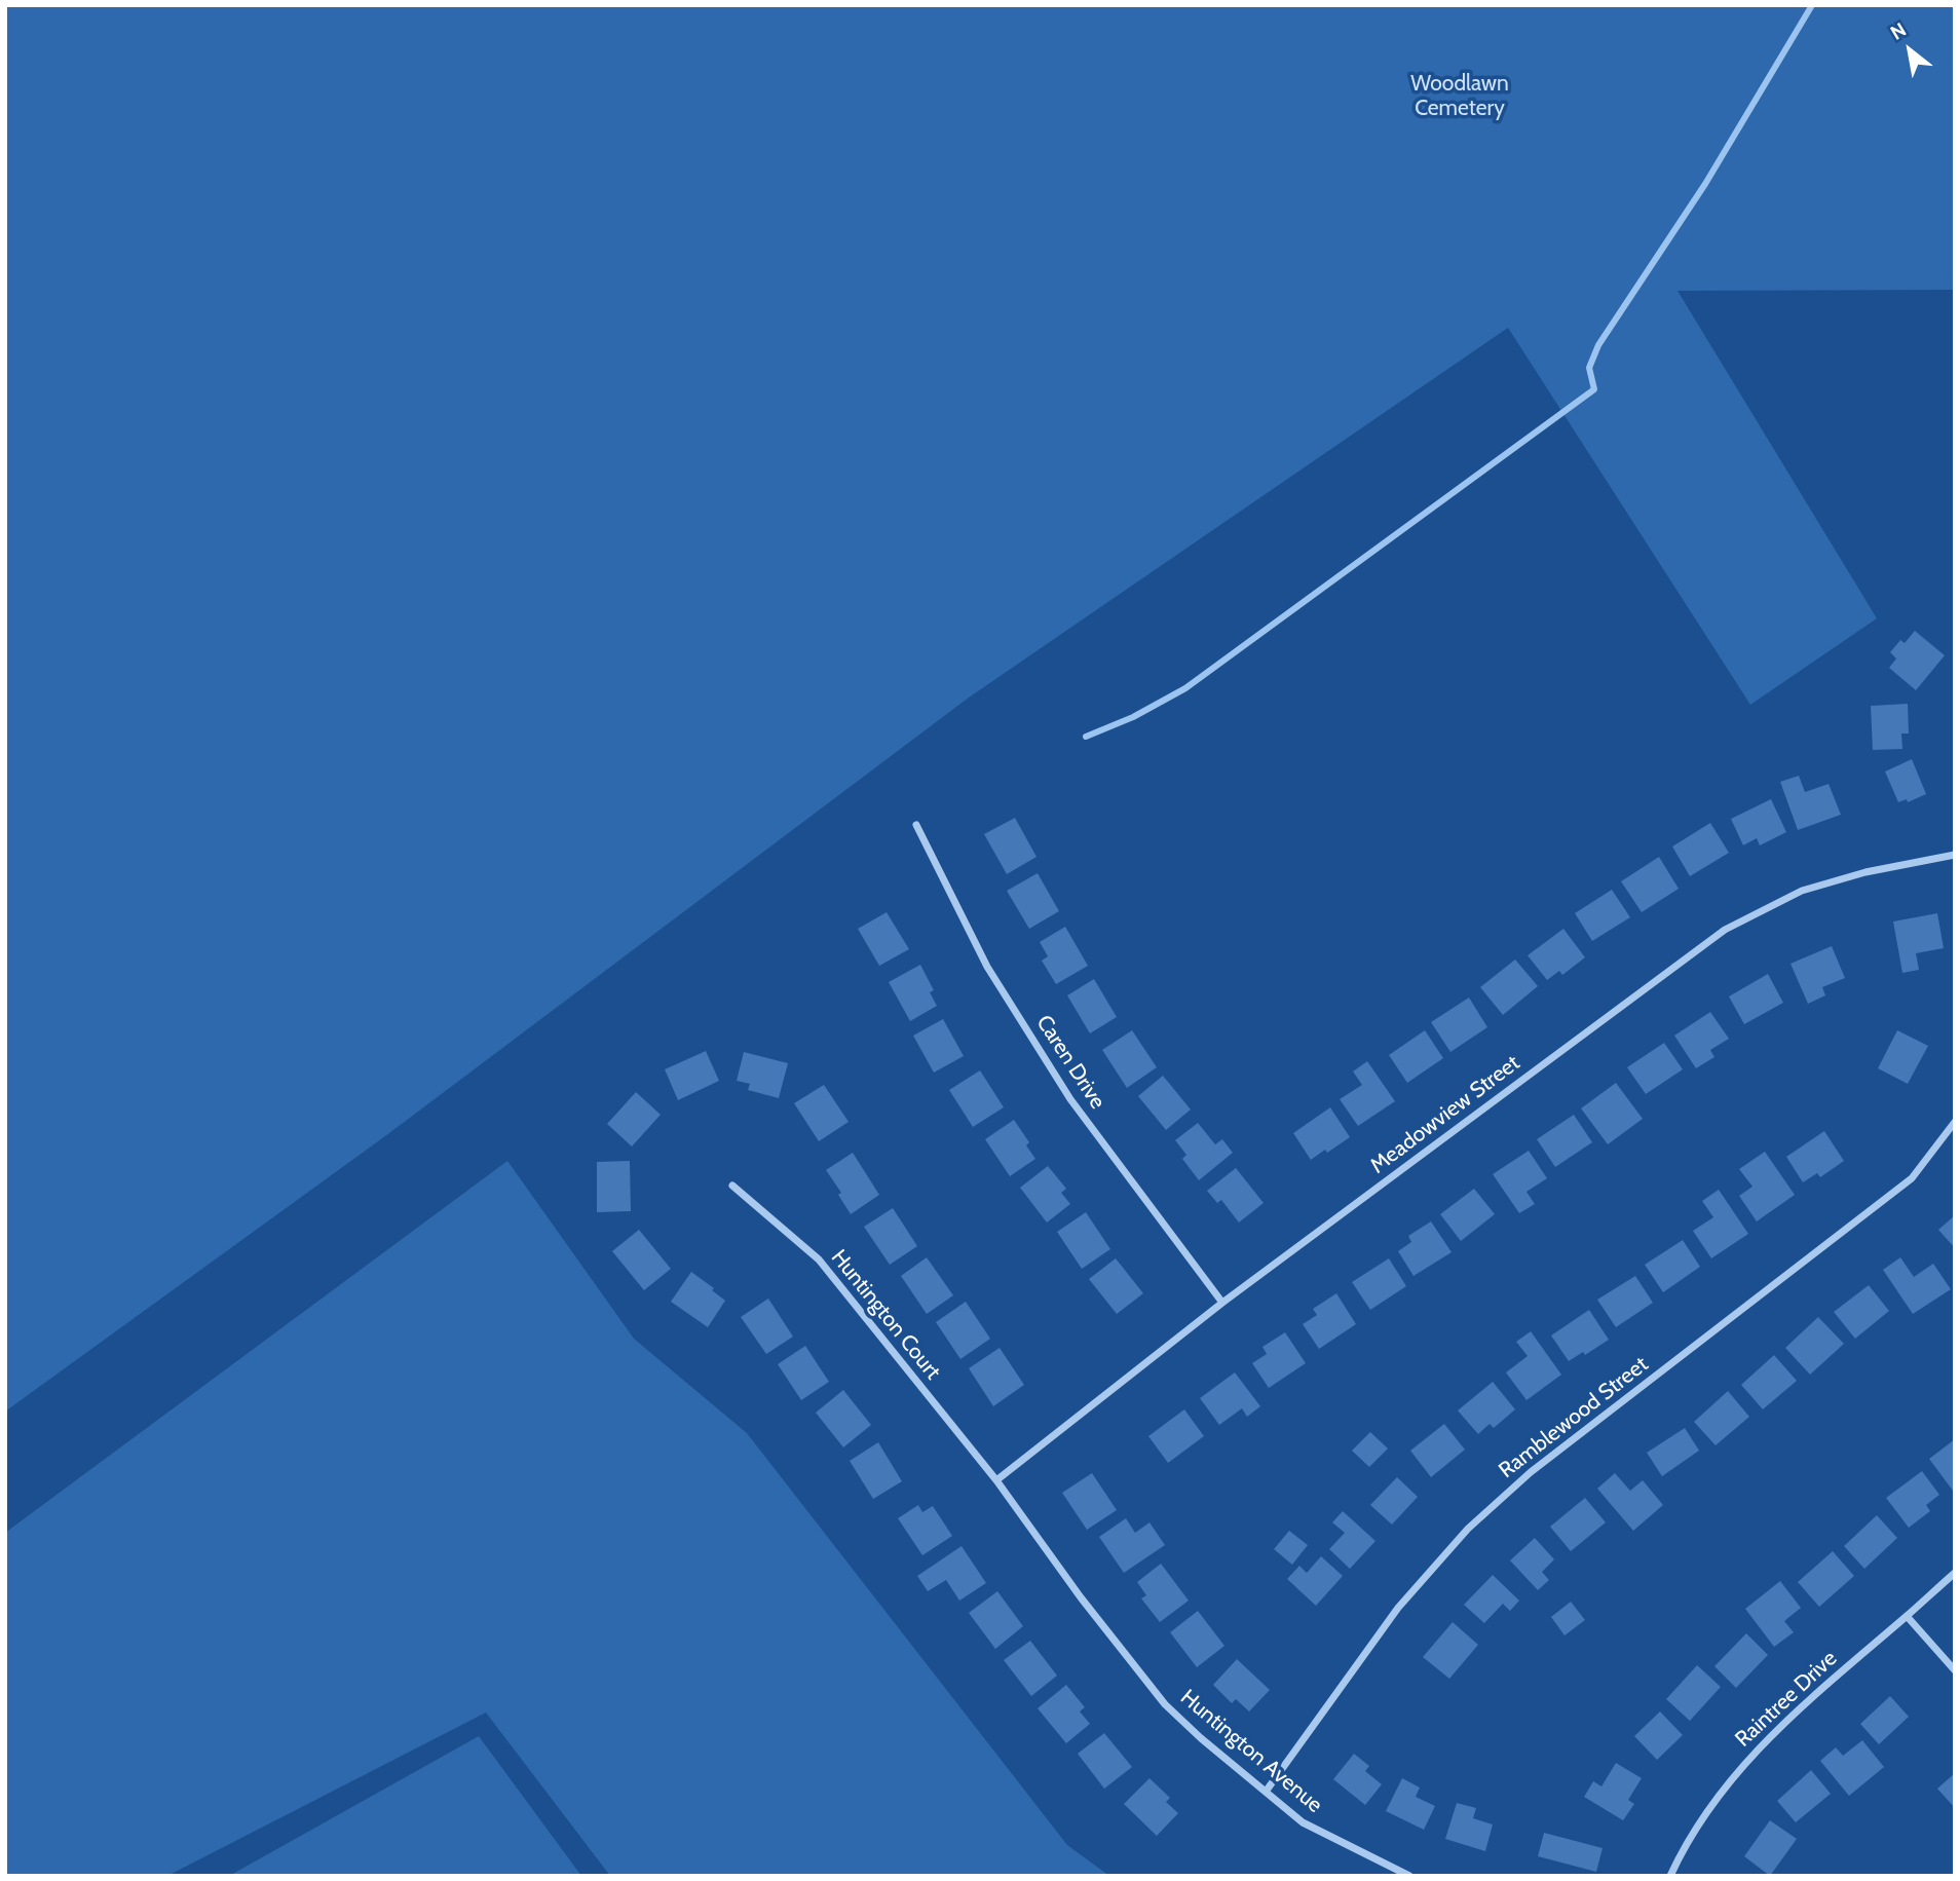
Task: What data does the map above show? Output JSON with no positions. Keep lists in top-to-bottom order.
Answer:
{
  "streets": {
    "street": [
      "Caren Drive",
      "Meadowview Street",
      "Huntington Court",
      "Ramblewood Street",
      "Raintree Drive",
      "Huntington Avenue"
    ]
  },
  "crossings": [
    ["Caren Drive", "Meadowview Street"],
    ["Meadowview Street", "Huntington Court"],
    ["Meadowview Street", "Huntington Avenue"],
    ["Huntington Court", "Huntington Avenue"],
    ["Ramblewood Street", "Huntington Avenue"]
  ],
  "parks": ["Woodlawn Cemetery"],
  "north": "top left"
}
